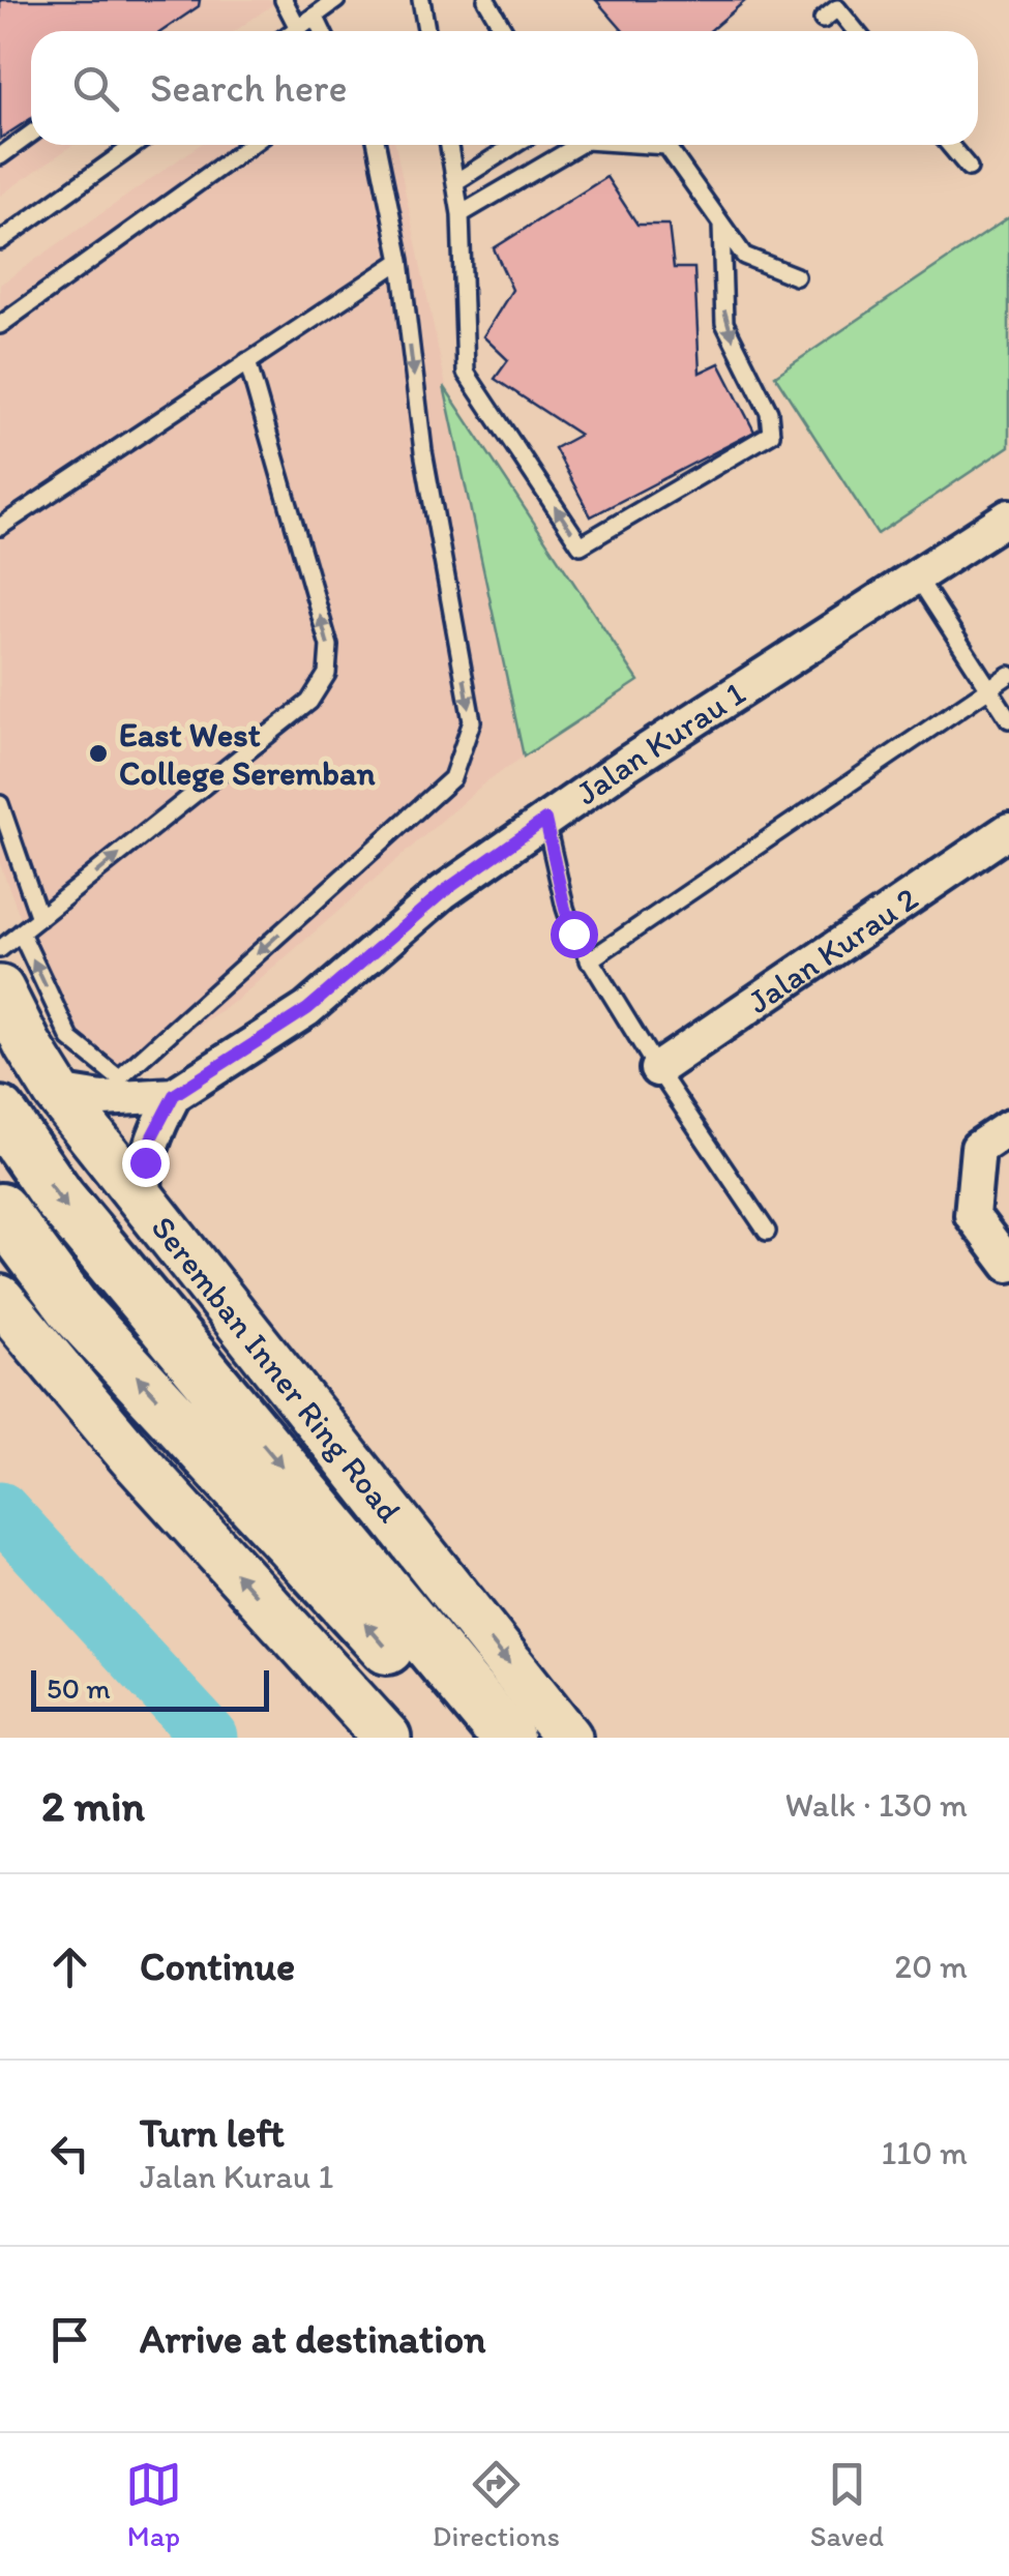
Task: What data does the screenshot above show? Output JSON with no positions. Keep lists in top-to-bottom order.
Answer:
{
  "streets": {
    "main road": ["Seremban Inner Ring Road"],
    "street": ["Jalan Kurau 1", "Jalan Kurau 2"]
  },
  "crossings": [
    ["Jalan Kurau 1", "Seremban Inner Ring Road"]
  ],
  "places": ["East West College Seremban"],
  "scale_bar": "50 m",
  "page": {
    "search": "Search here",
    "scale": "50 m",
    "heading": ["2 min", "Walk · 130 m"],
    "list": [
      ["Continue", "20 m"],
      ["Turn left", "Jalan Kurau 1", "110 m"],
      "Arrive at destination"
    ],
    "nav": ["Map", "Directions", "Saved"]
  }
}
